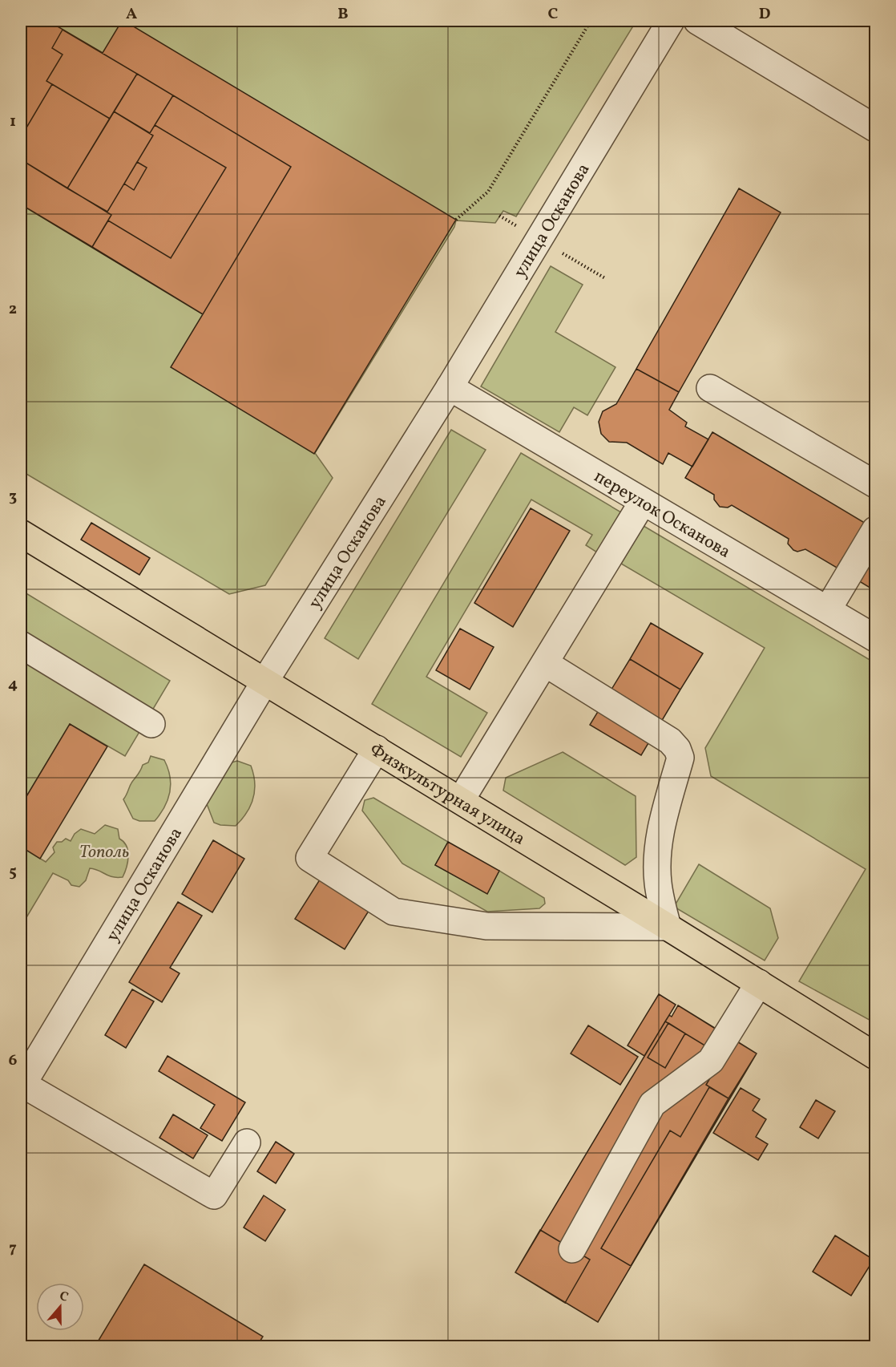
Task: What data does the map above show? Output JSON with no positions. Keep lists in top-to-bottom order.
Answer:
{
  "streets": {
    "main road": ["Физкультурная улица"],
    "street": ["улица Осканова", "переулок Осканова"]
  },
  "crossings": [
    ["улица Осканова", "переулок Осканова"],
    ["улица Осканова", "Физкультурная улица"]
  ],
  "parks": ["Тополь"],
  "north": "top",
  "grid": {
    "columns": [
      "A",
      "B",
      "C",
      "D"
    ],
    "rows": [
      "1",
      "2",
      "3",
      "4",
      "5",
      "6",
      "7"
    ]
  }
}
